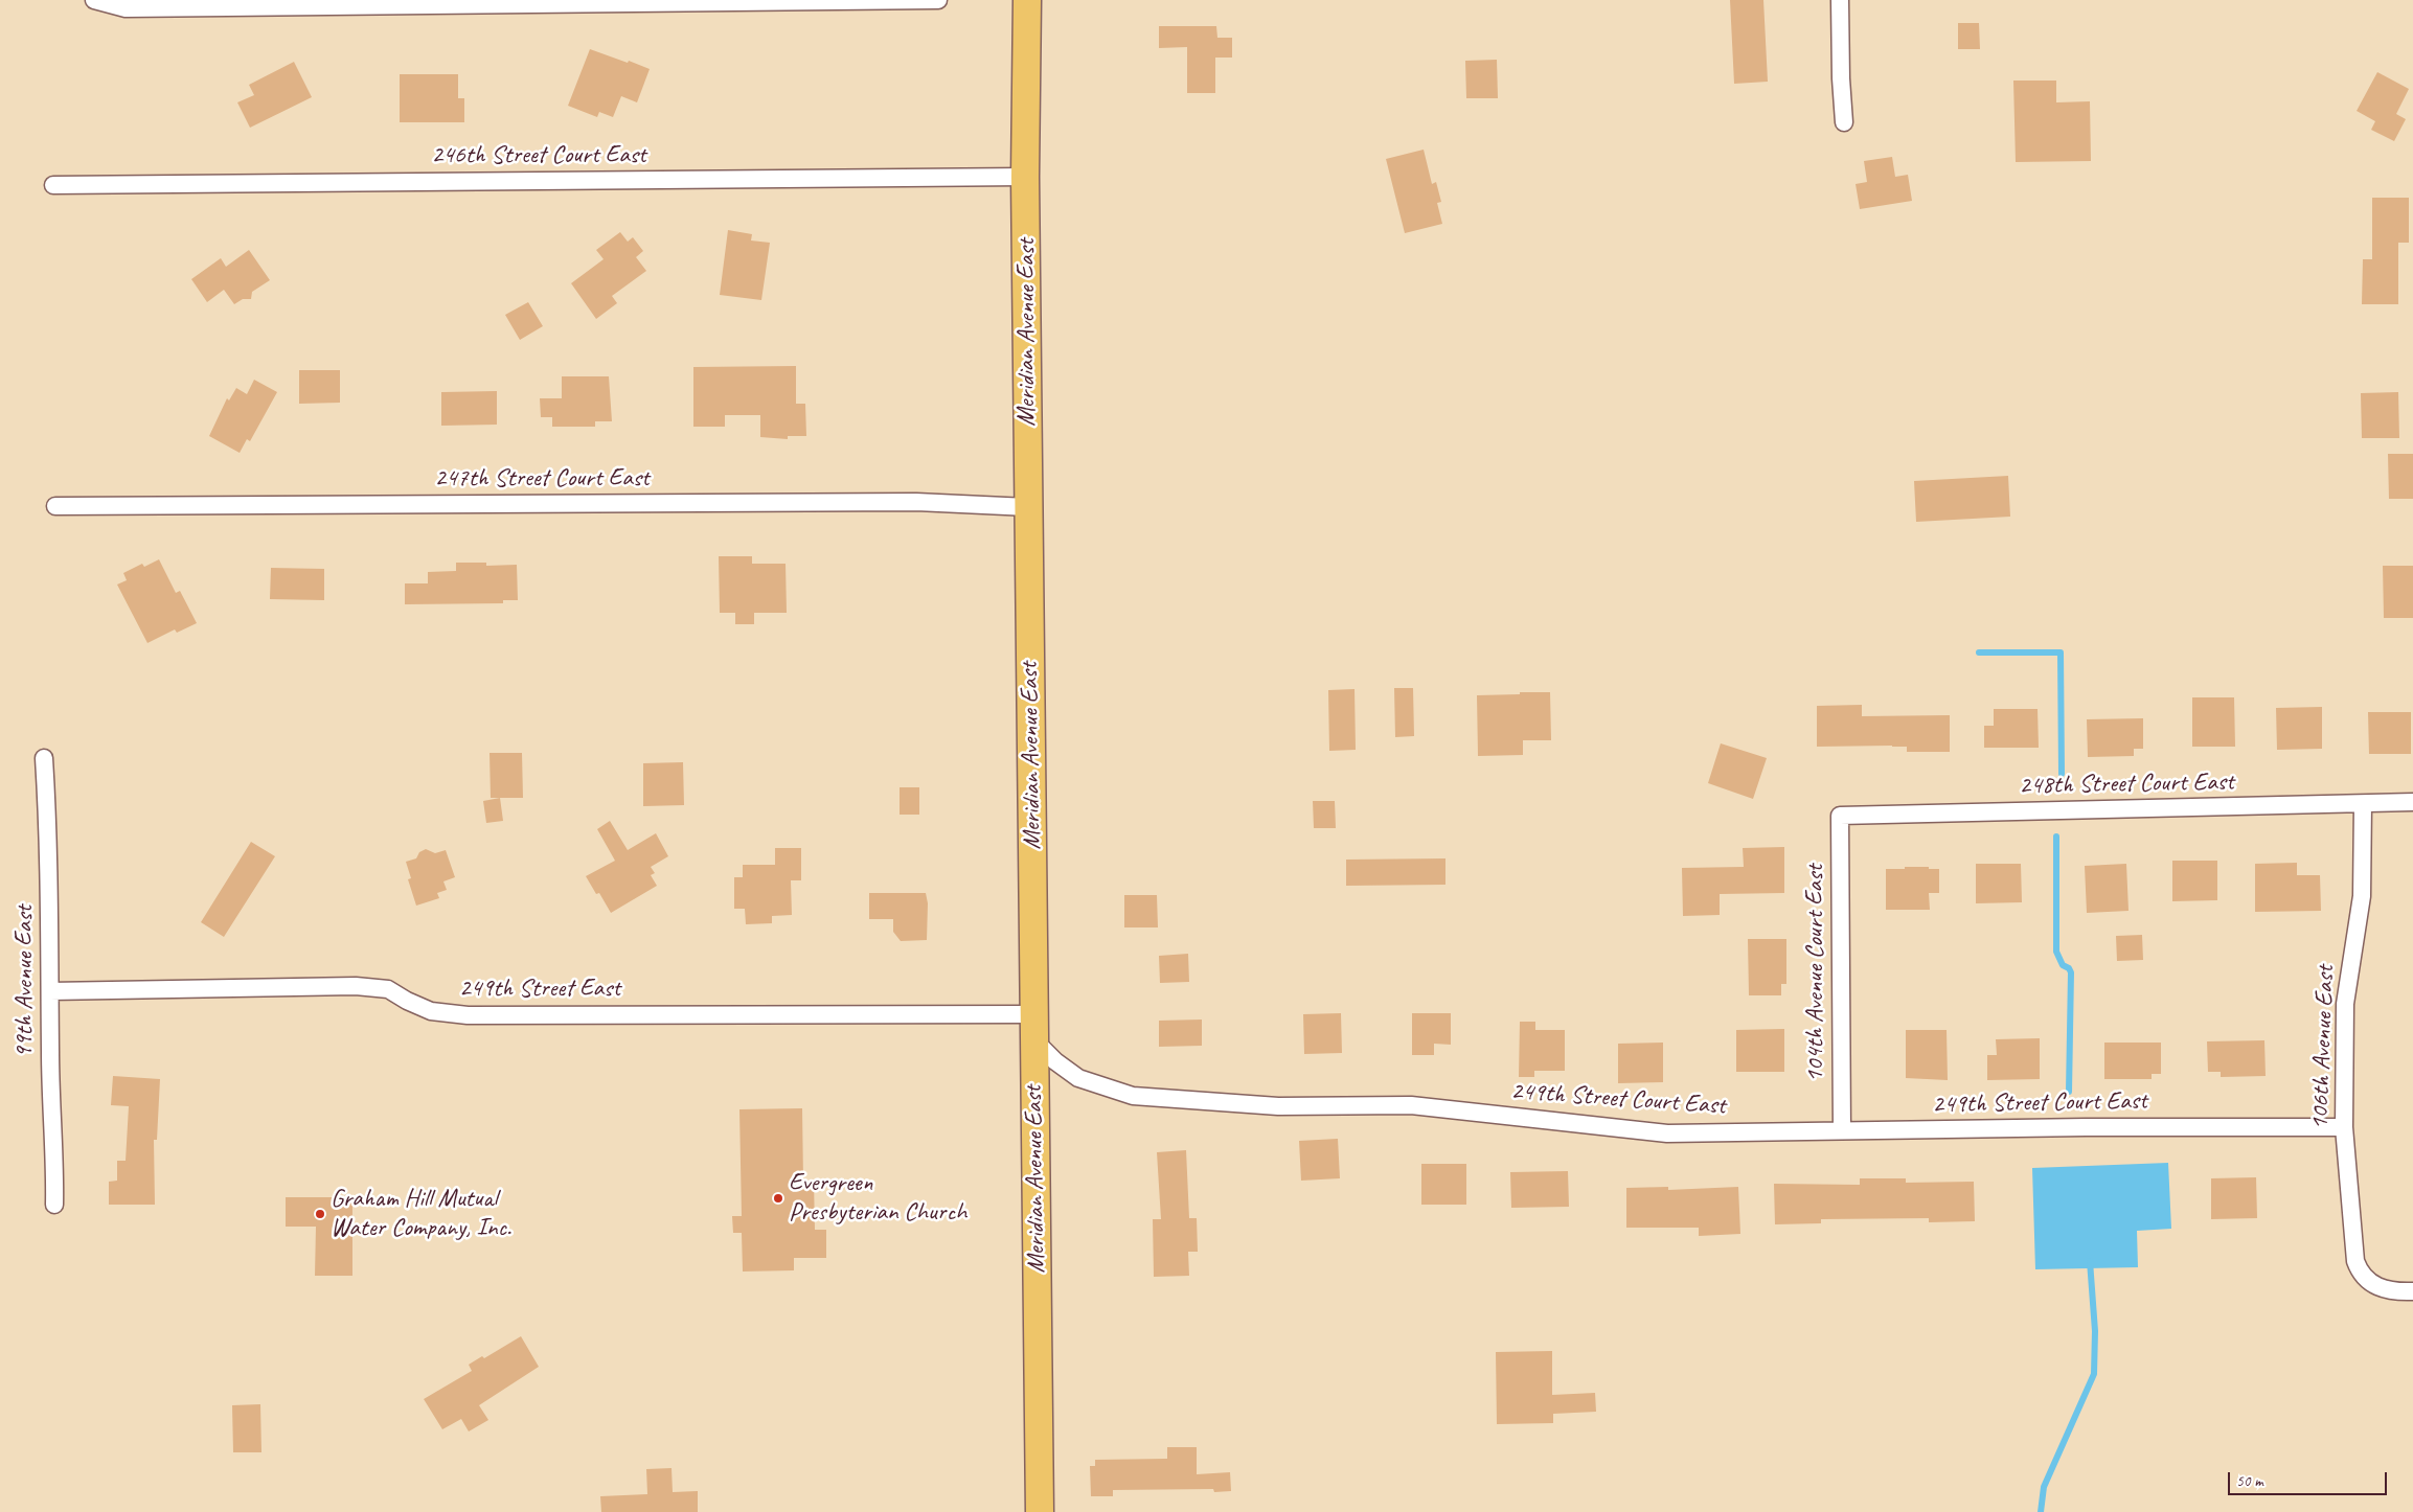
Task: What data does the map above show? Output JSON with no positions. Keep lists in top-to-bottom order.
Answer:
{
  "streets": {
    "main road": ["Meridian Avenue East"],
    "street": [
      "246th Street Court East",
      "247th Street Court East",
      "248th Street Court East",
      "104th Avenue Court East",
      "99th Avenue East",
      "249th Street East",
      "106th Avenue East",
      "249th Street Court East"
    ]
  },
  "crossings": [
    ["246th Street Court East", "Meridian Avenue East"],
    ["Meridian Avenue East", "247th Street Court East"],
    ["Meridian Avenue East", "249th Street East"],
    ["Meridian Avenue East", "249th Street Court East"],
    ["248th Street Court East", "104th Avenue Court East"],
    ["248th Street Court East", "106th Avenue East"],
    ["104th Avenue Court East", "249th Street Court East"],
    ["99th Avenue East", "249th Street East"],
    ["249th Street East", "249th Street Court East"],
    ["106th Avenue East", "249th Street Court East"]
  ],
  "places": ["Evergreen Presbyterian Church", "Graham Hill Mutual Water Company, Inc."],
  "scale_bar": "50 m"
}
